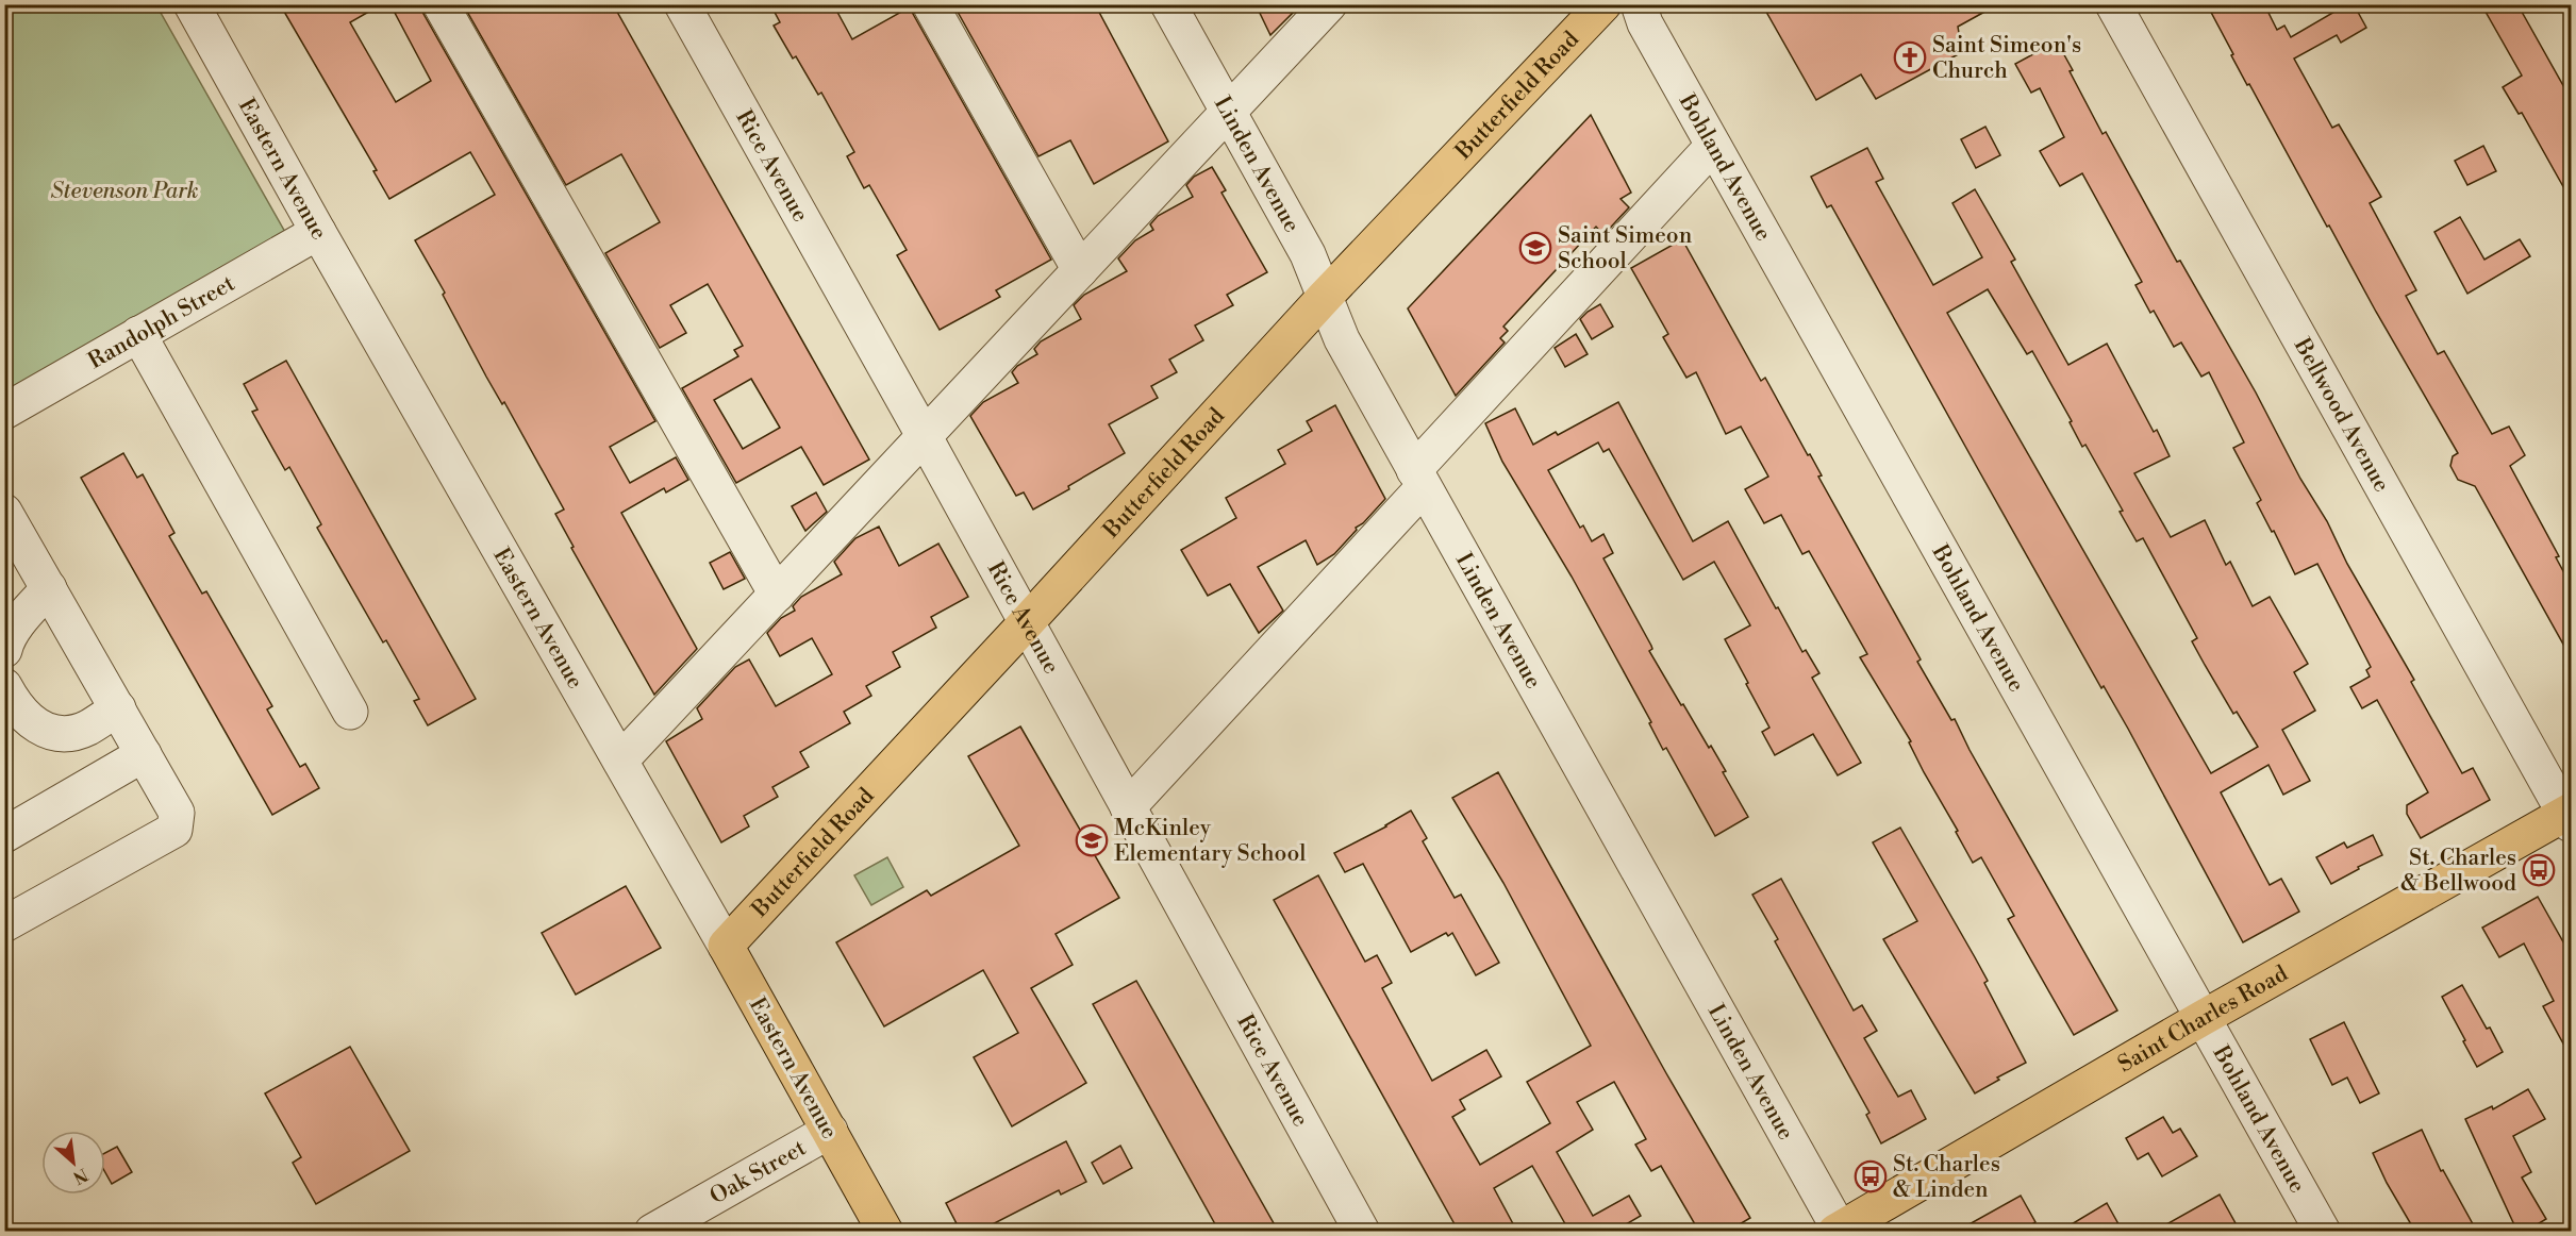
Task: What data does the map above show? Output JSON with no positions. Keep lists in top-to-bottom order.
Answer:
{
  "streets": {
    "main road": ["Butterfield Road", "Eastern Avenue", "Saint Charles Road"],
    "street": [
      "Linden Avenue",
      "Rice Avenue",
      "Bohland Avenue",
      "Randolph Street",
      "Bellwood Avenue",
      "Oak Street"
    ]
  },
  "crossings": [
    ["Butterfield Road", "Linden Avenue"],
    ["Butterfield Road", "Rice Avenue"],
    ["Butterfield Road", "Eastern Avenue"],
    ["Linden Avenue", "Saint Charles Road"],
    ["Bohland Avenue", "Saint Charles Road"],
    ["Eastern Avenue", "Randolph Street"],
    ["Eastern Avenue", "Oak Street"],
    ["Bellwood Avenue", "Saint Charles Road"]
  ],
  "parks": ["Stevenson Park"],
  "places": {
    "church": ["Saint Simeon's Church"],
    "school or university": ["Saint Simeon School", "McKinley Elementary School"],
    "bus stop": ["St. Charles & Bellwood", "St. Charles & Linden"]
  },
  "north": "bottom right"
}
